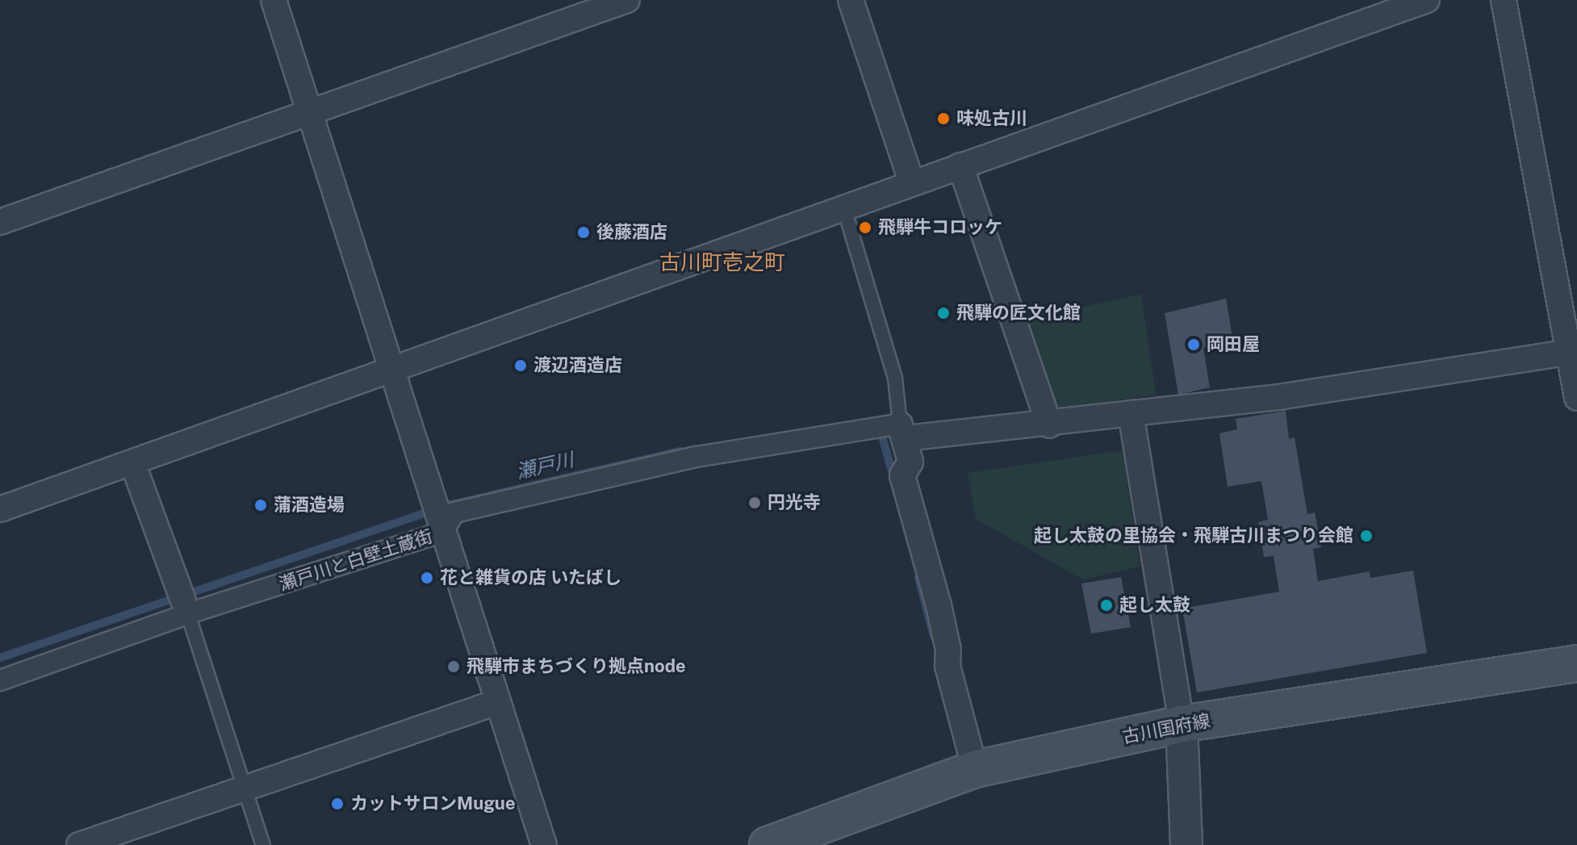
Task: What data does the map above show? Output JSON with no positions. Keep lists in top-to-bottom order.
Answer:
{
  "streets": {
    "main road": ["古川国府線"],
    "street": ["瀬戸川と白壁土蔵街"]
  },
  "districts": ["古川町壱之町"],
  "water": ["瀬戸川"],
  "places": [
    "味処古川",
    "飛騨牛コロッケ",
    "後藤酒店",
    "飛騨の匠文化館",
    "岡田屋",
    "渡辺酒造店",
    "円光寺",
    "蒲酒造場",
    "起し太鼓の里協会・飛騨古川まつり会館",
    "花と雑貨の店 いたばし",
    "起し太鼓",
    "飛騨市まちづくり拠点node",
    "カットサロンMugue"
  ]
}
